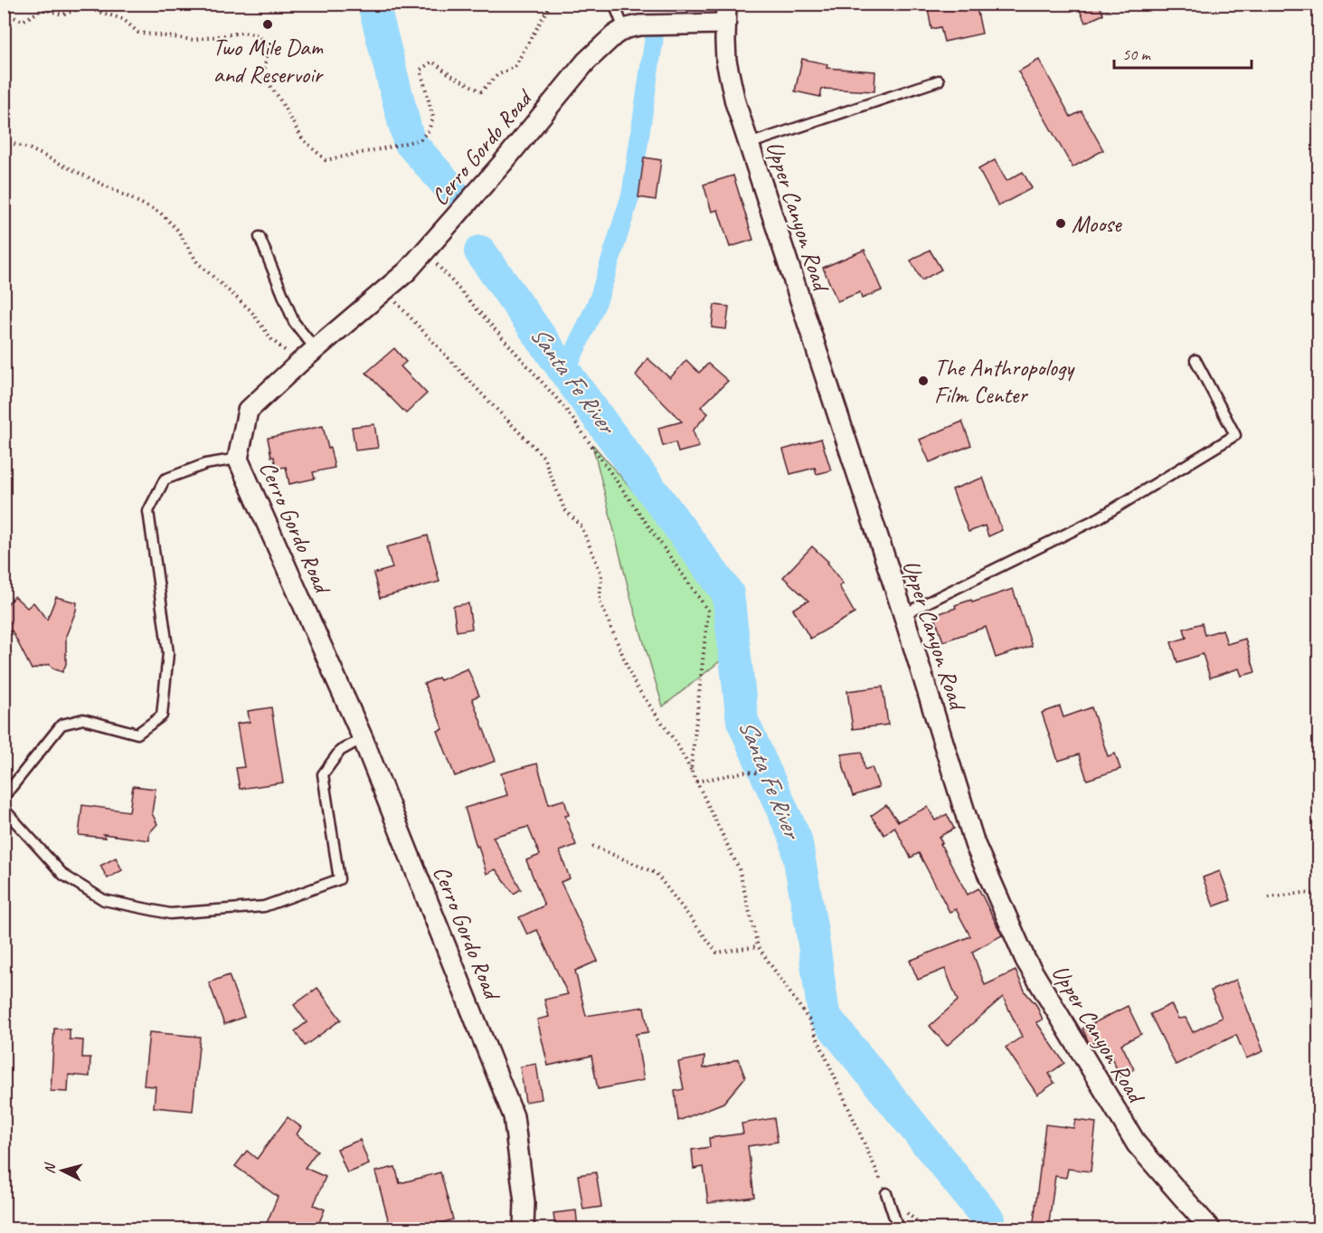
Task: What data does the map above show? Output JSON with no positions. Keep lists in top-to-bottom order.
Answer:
{
  "streets": {
    "street": ["Cerro Gordo Road", "Upper Canyon Road"]
  },
  "water": ["Santa Fe River"],
  "places": ["Two Mile Dam and Reservoir", "Moose", "The Anthropology Film Center"],
  "scale_bar": "50 m",
  "north": "left"
}
